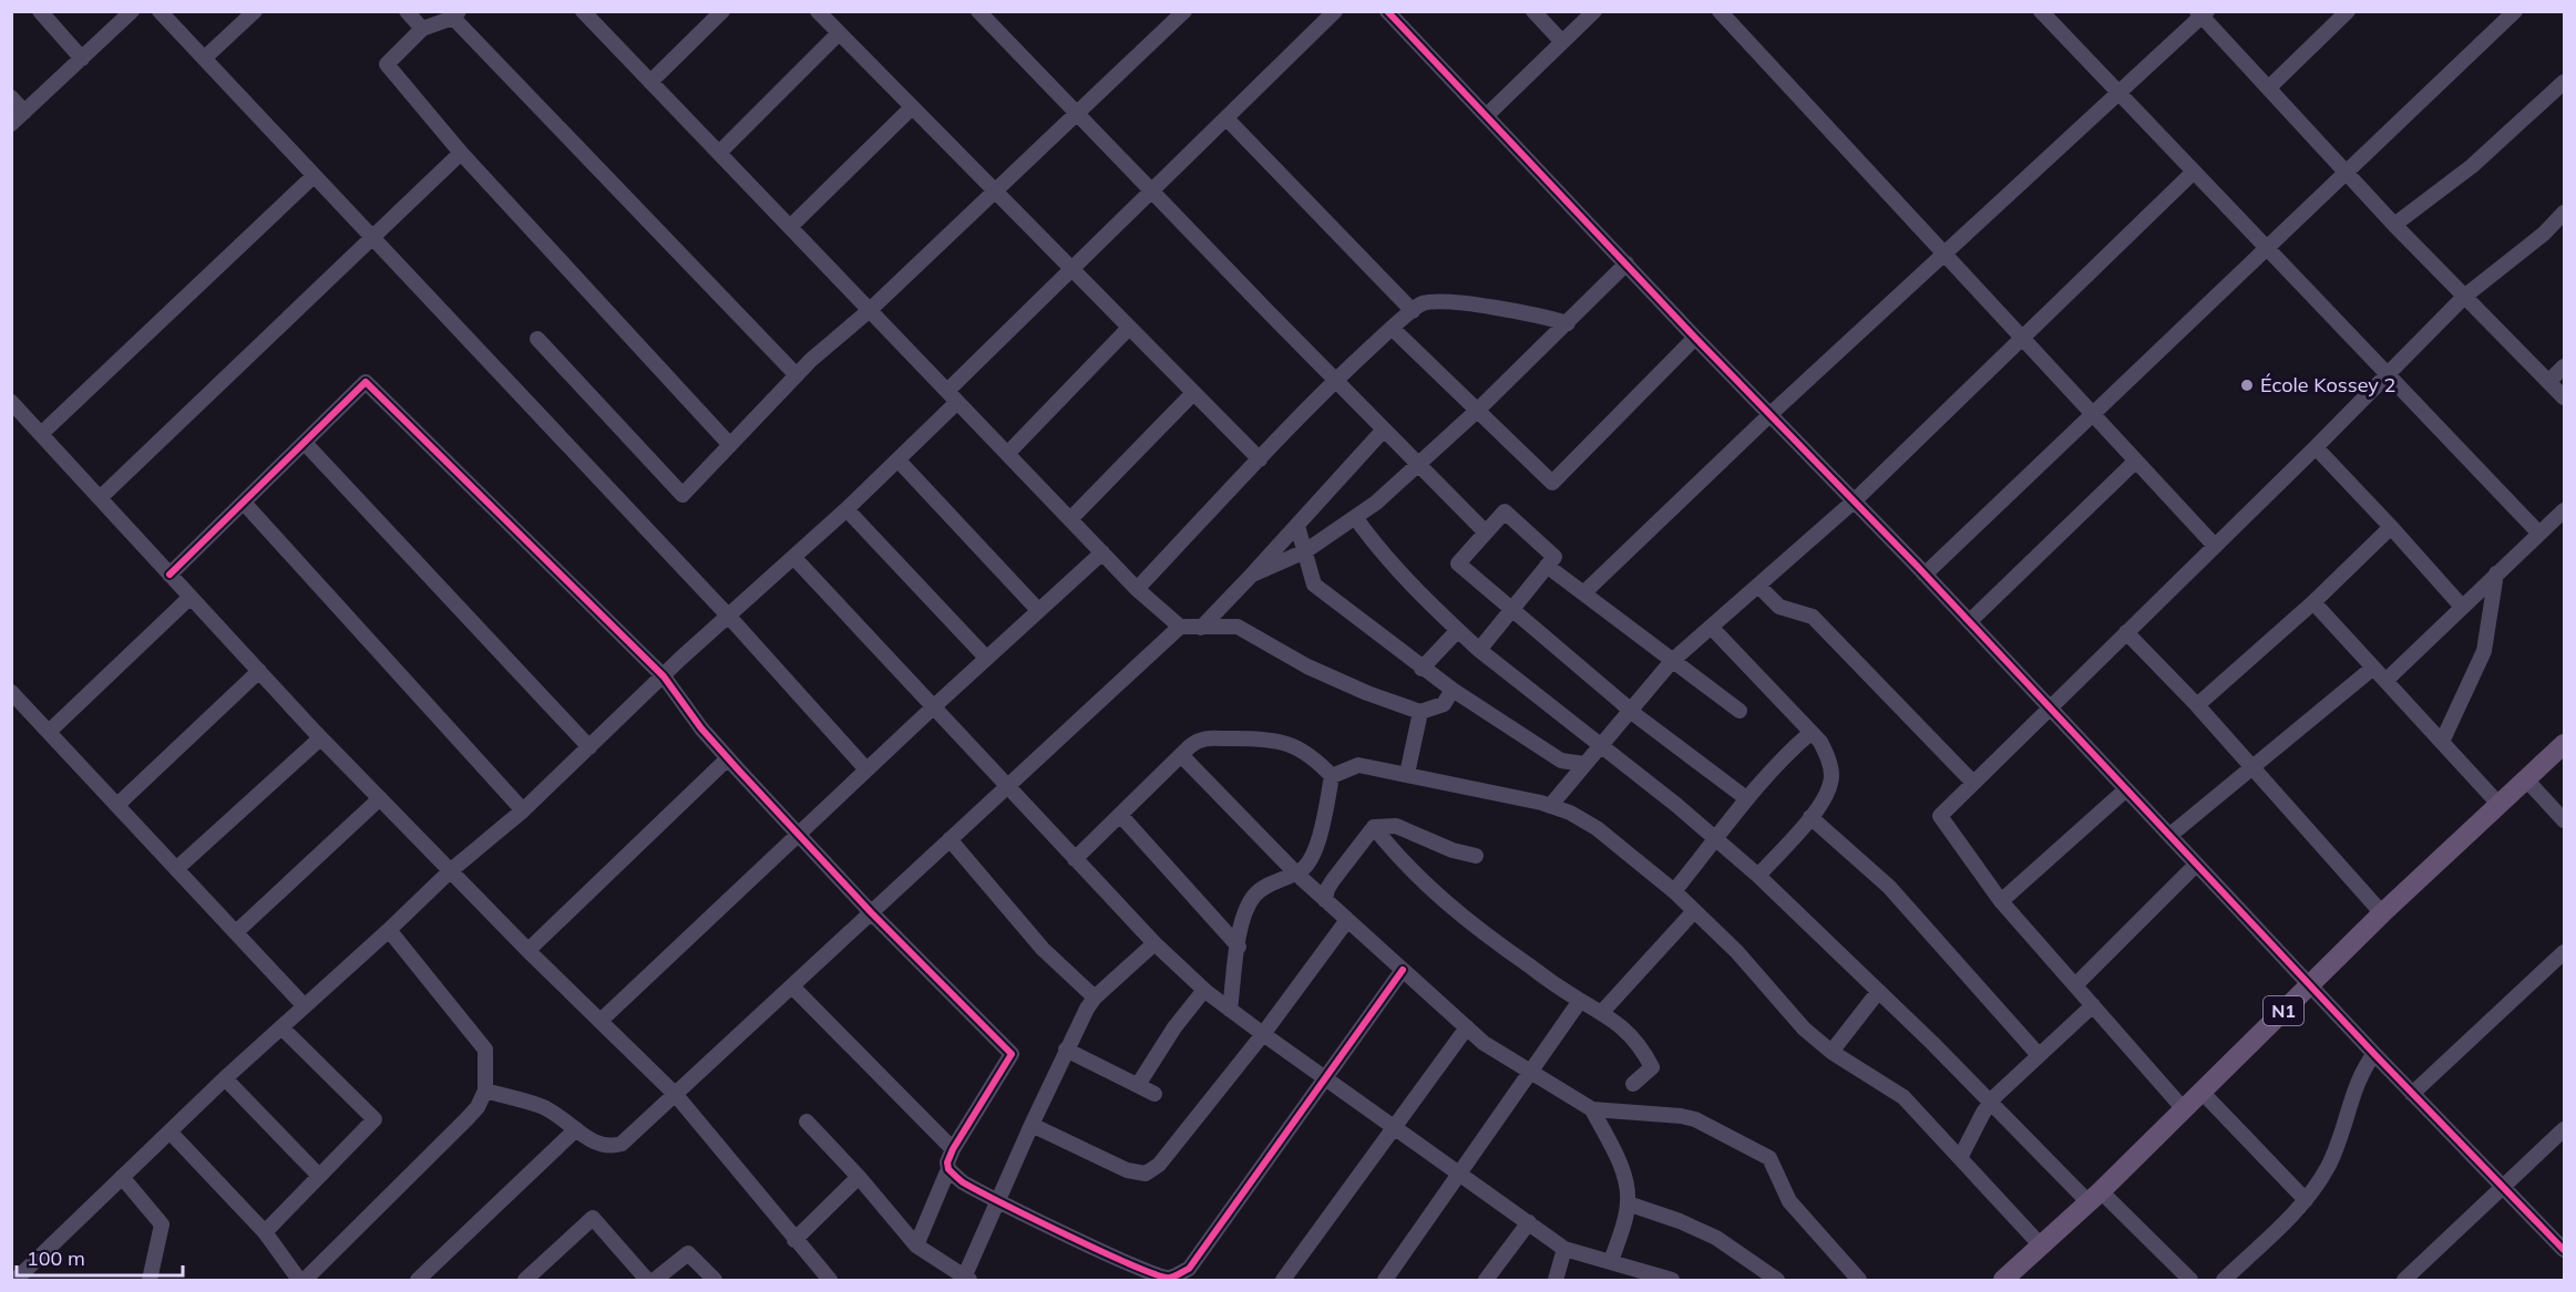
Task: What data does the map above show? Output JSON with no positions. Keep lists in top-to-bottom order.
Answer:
{
  "streets": {
    "main road": ["N1"]
  },
  "places": ["École Kossey 2"],
  "scale_bar": "100 m"
}
